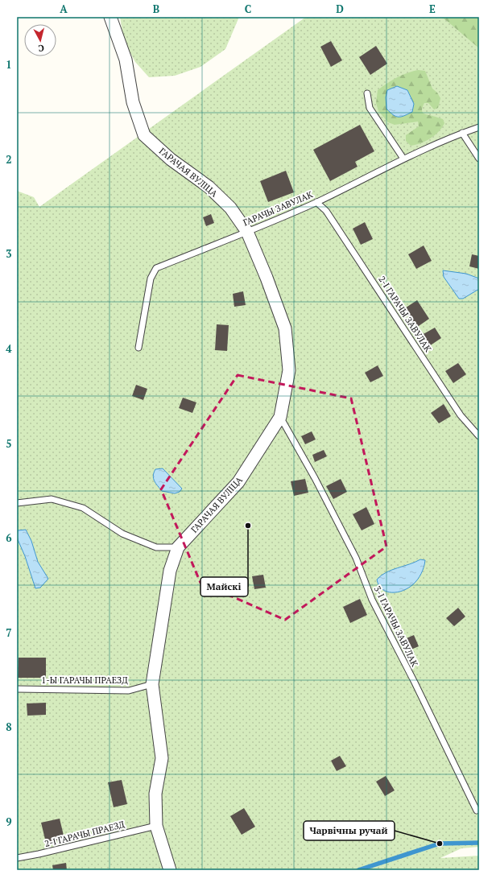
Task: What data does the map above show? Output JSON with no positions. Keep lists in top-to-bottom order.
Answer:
{
  "streets": {
    "street": ["ГАРАЧАЯ ВУЛІЦА"],
    "lane": [
      "ГАРАЧЫ ЗАВУЛАК",
      "2-І ГАРАЧЫ ЗАВУЛАК",
      "3-І ГАРАЧЫ ЗАВУЛАК",
      "1-Ы ГАРАЧЫ ПРАЕЗД",
      "2-І ГАРАЧЫ ПРАЕЗД"
    ]
  },
  "crossings": [
    ["ГАРАЧАЯ ВУЛІЦА", "ГАРАЧЫ ЗАВУЛАК"],
    ["ГАРАЧАЯ ВУЛІЦА", "3-І ГАРАЧЫ ЗАВУЛАК"],
    ["ГАРАЧАЯ ВУЛІЦА", "1-Ы ГАРАЧЫ ПРАЕЗД"],
    ["ГАРАЧАЯ ВУЛІЦА", "2-І ГАРАЧЫ ПРАЕЗД"],
    ["ГАРАЧЫ ЗАВУЛАК", "2-І ГАРАЧЫ ЗАВУЛАК"]
  ],
  "places": ["Майскі", "Чарвічны ручай"],
  "north": "bottom",
  "grid": {
    "columns": [
      "A",
      "B",
      "C",
      "D",
      "E"
    ],
    "rows": [
      "1",
      "2",
      "3",
      "4",
      "5",
      "6",
      "7",
      "8",
      "9"
    ]
  }
}
